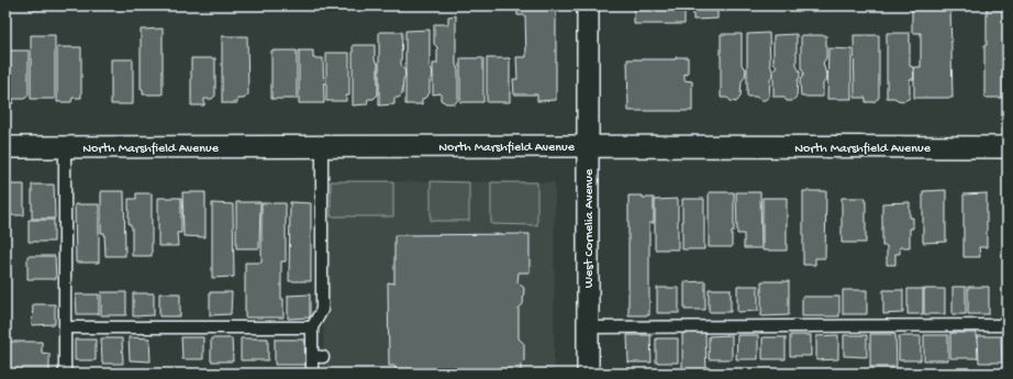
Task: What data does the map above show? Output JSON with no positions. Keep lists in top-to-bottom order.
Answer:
{
  "streets": {
    "street": ["North Marshfield Avenue", "West Cornelia Avenue"]
  },
  "crossings": [
    ["North Marshfield Avenue", "West Cornelia Avenue"]
  ]
}
